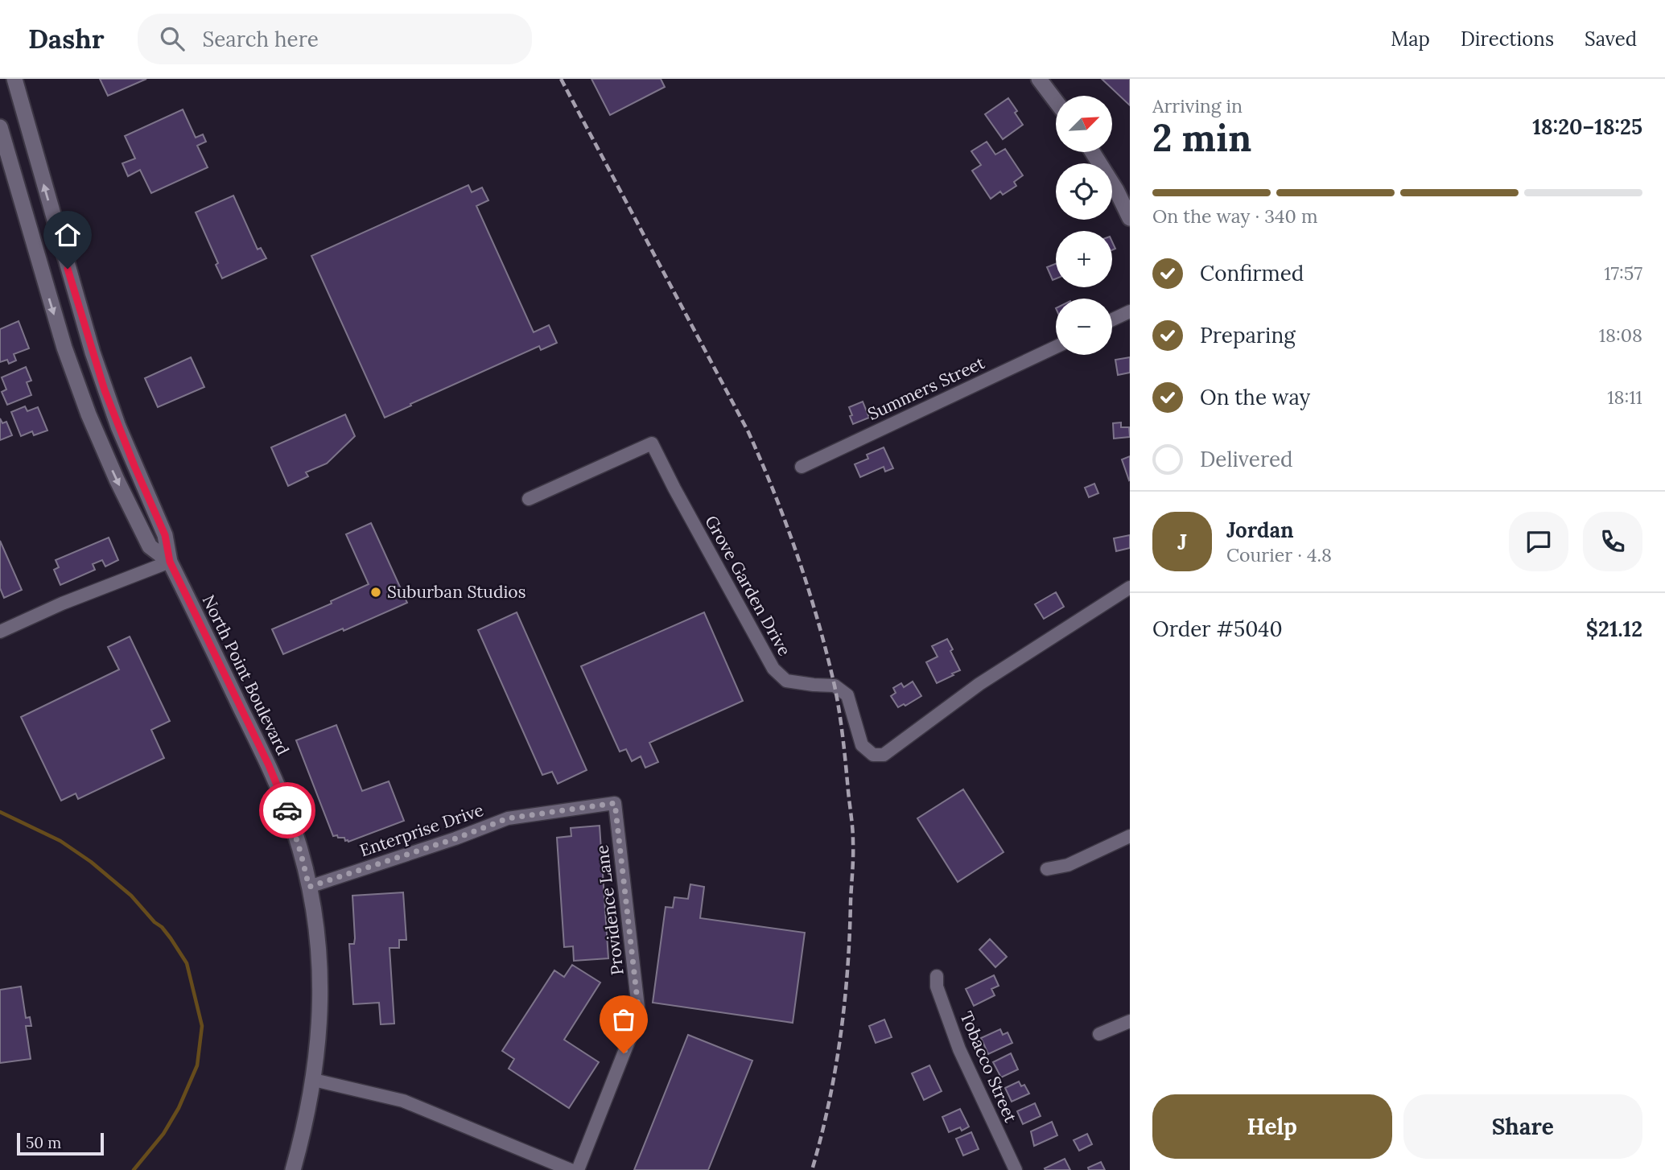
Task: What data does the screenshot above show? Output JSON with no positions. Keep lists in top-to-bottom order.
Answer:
{
  "streets": {
    "main road": ["North Point Boulevard"],
    "street": [
      "Summers Street",
      "Grove Garden Drive",
      "Enterprise Drive",
      "Providence Lane",
      "Tobacco Street"
    ]
  },
  "crossings": [
    ["North Point Boulevard", "Enterprise Drive"],
    ["Enterprise Drive", "Providence Lane"]
  ],
  "places": ["Suburban Studios"],
  "scale_bar": "50 m",
  "north": "top right",
  "page": {
    "header": "Dashr",
    "search": "Search here",
    "nav": ["Map", "Directions", "Saved"],
    "heading": ["2 min", "Arriving in", "18:20–18:25"],
    "panel": [
      "Jordan",
      "Courier · 4.8",
      "Order #5040",
      "$21.12"
    ],
    "map_buttons": ["+", "−"],
    "bar": "On the way · 340 m",
    "list": [
      ["Confirmed", "17:57"],
      ["Preparing", "18:08"],
      ["On the way", "18:11"],
      "Delivered"
    ],
    "round": "J",
    "buttons": ["Help", "Share"],
    "scale": "50 m"
  }
}
